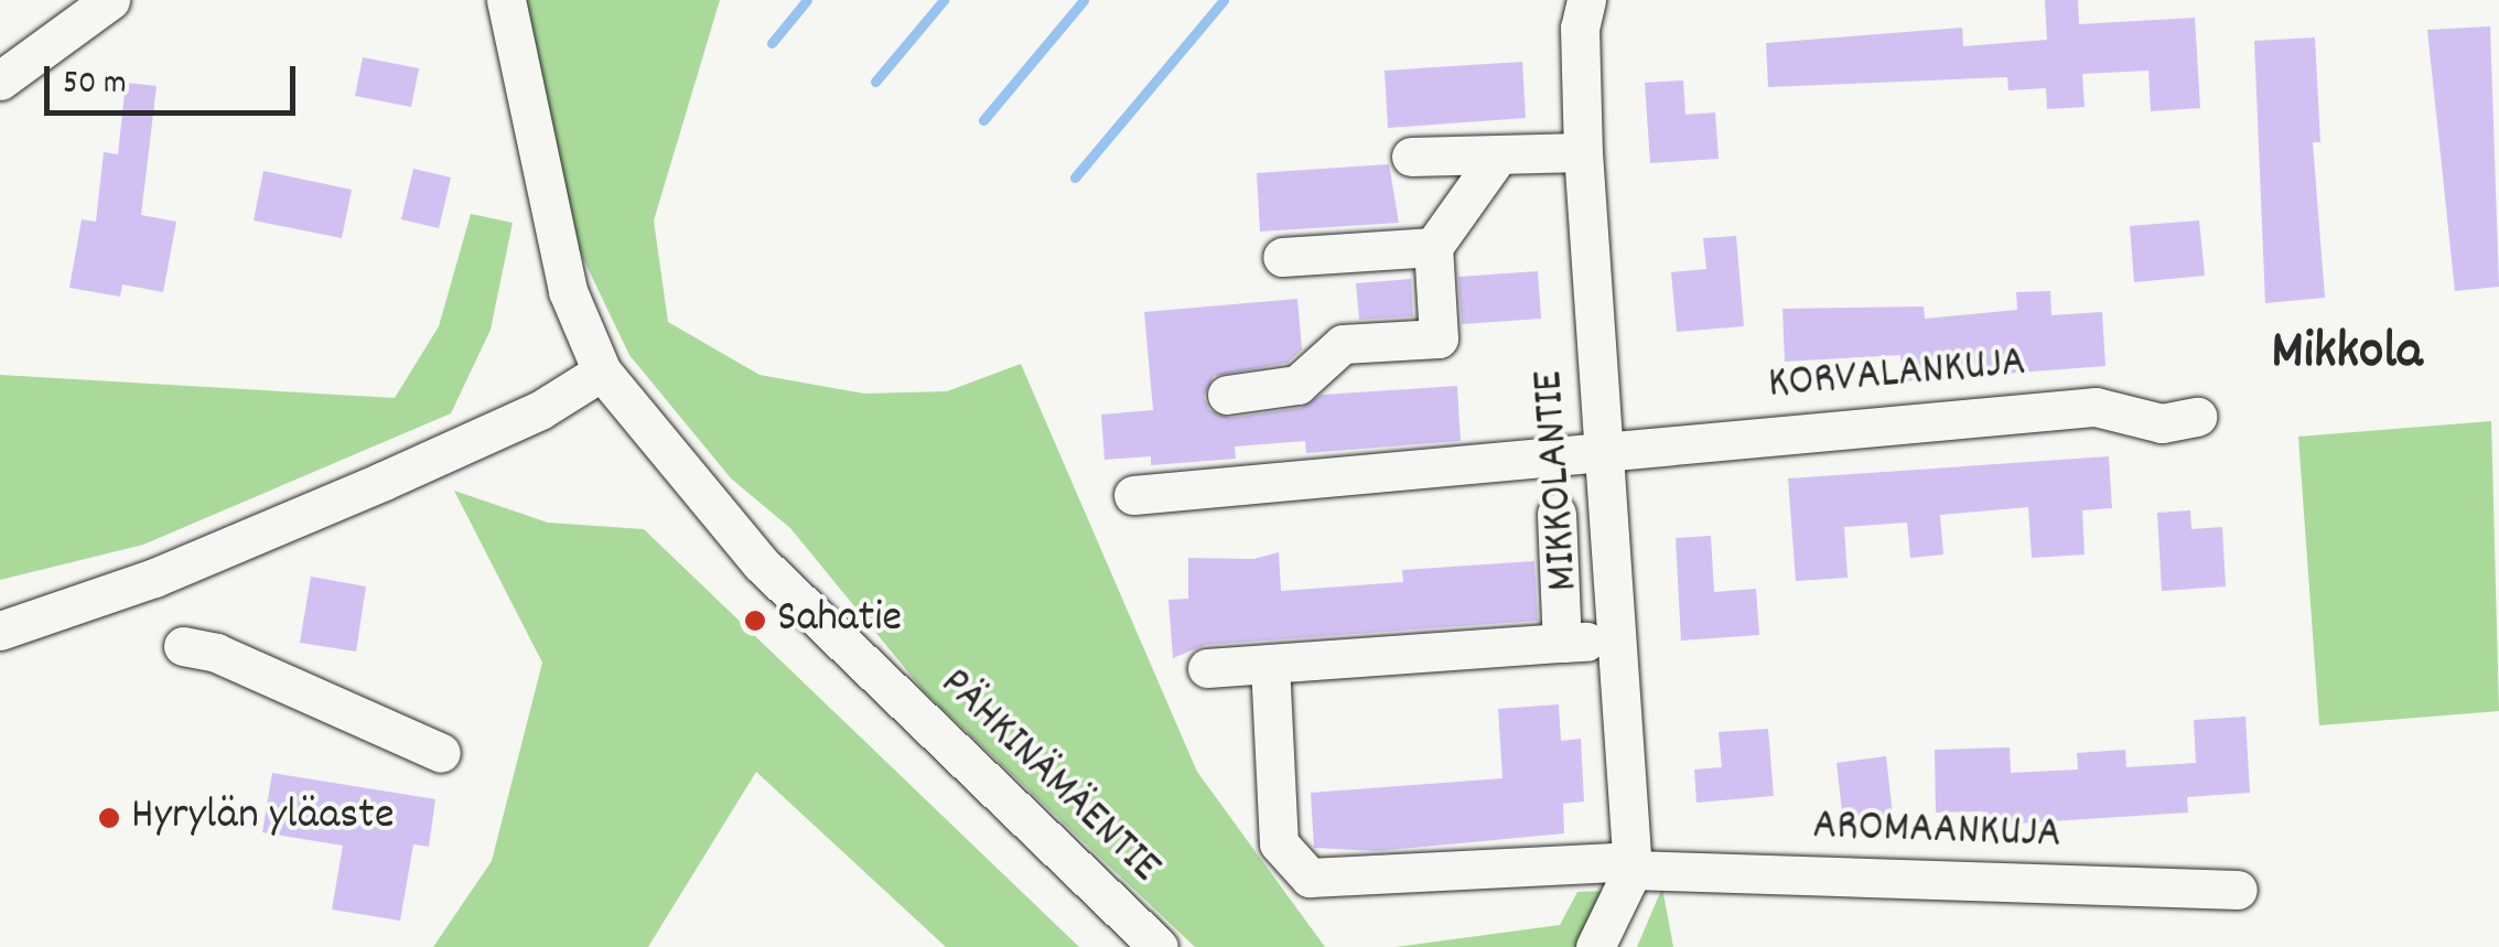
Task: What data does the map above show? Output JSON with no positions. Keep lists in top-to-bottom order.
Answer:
{
  "streets": {
    "street": [
      "KORVALANKUJA",
      "MIKKOLANTIE",
      "PÄHKINÄMÄENTIE",
      "AROMAANKUJA"
    ]
  },
  "crossings": [
    ["KORVALANKUJA", "MIKKOLANTIE"],
    ["MIKKOLANTIE", "AROMAANKUJA"]
  ],
  "districts": ["Mikkola"],
  "places": ["Sahatie", "Hyrylän yläaste"],
  "scale_bar": "50 m"
}
